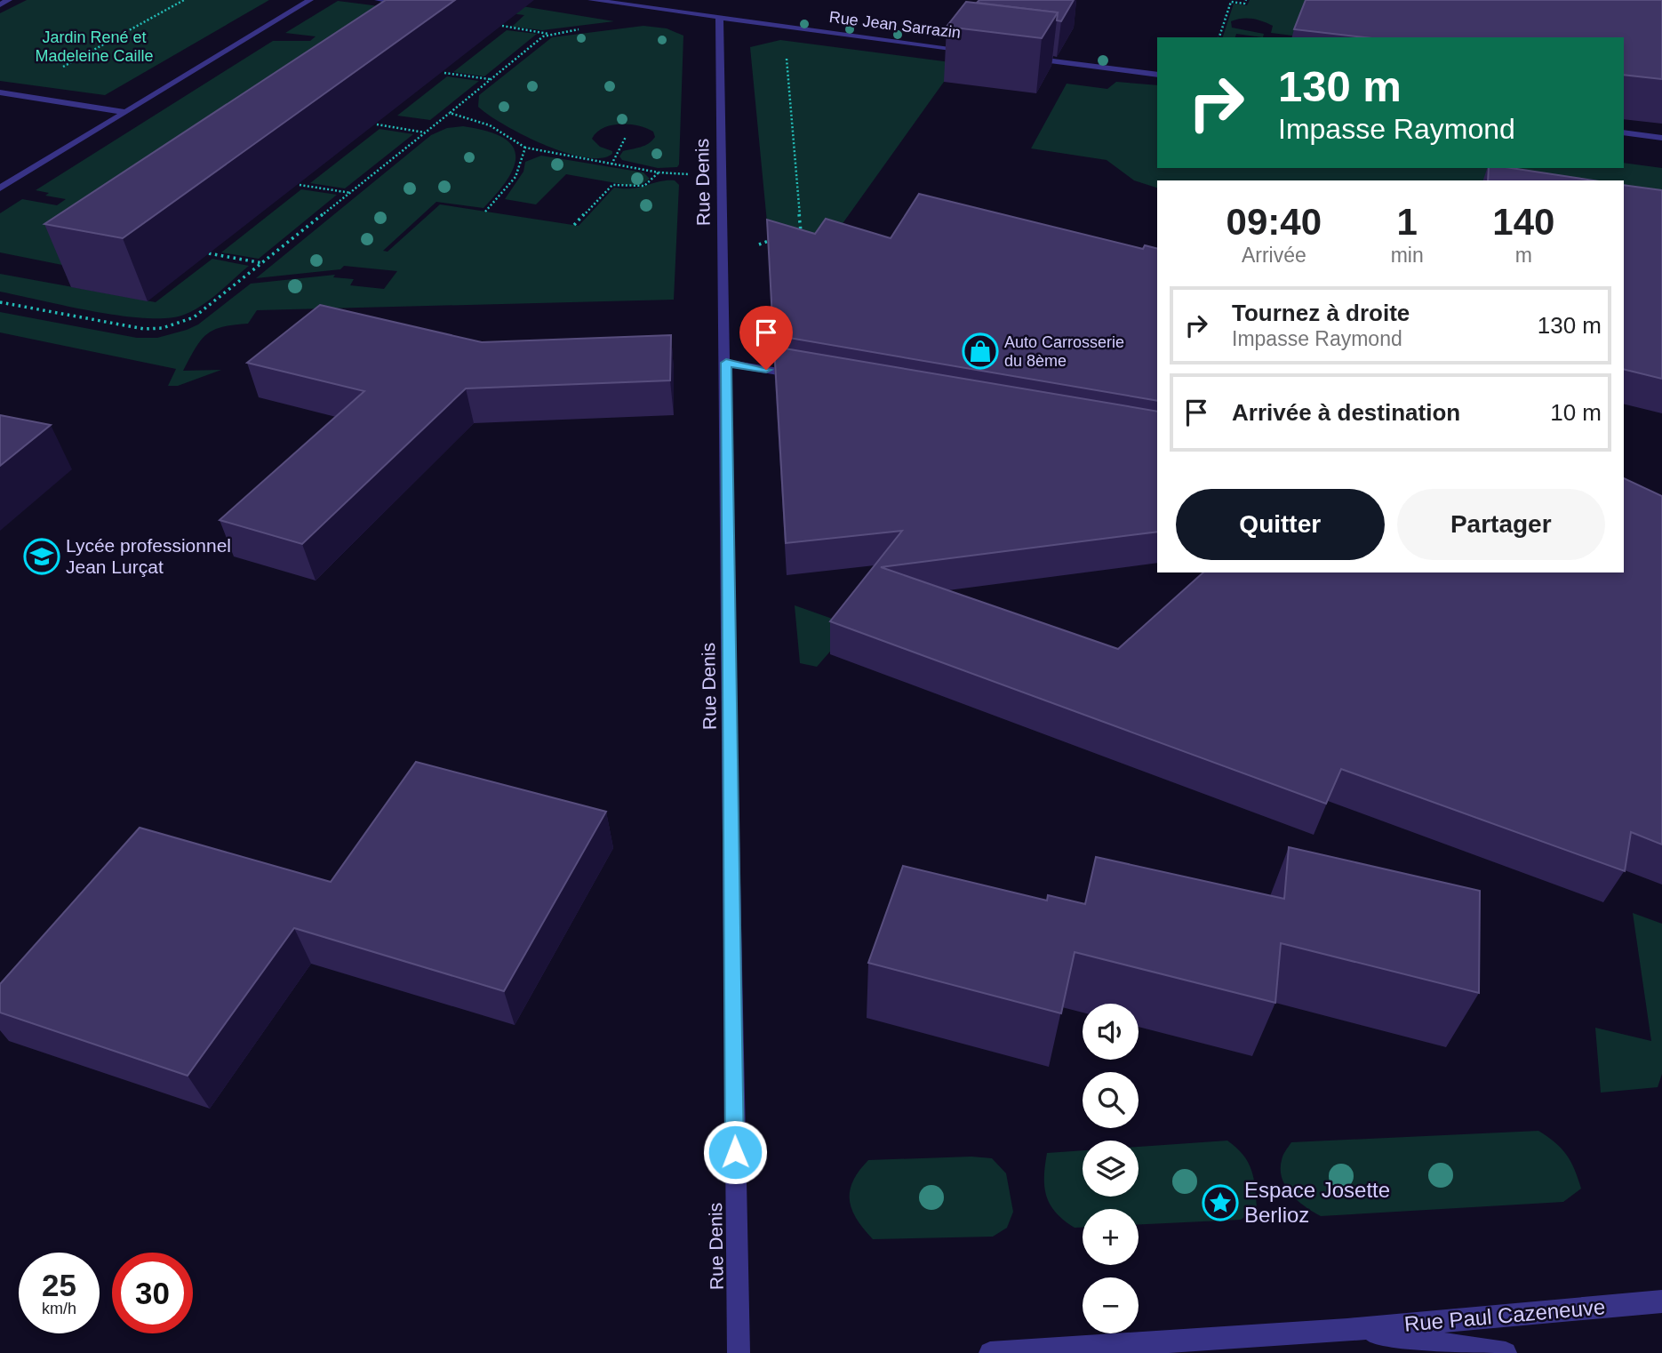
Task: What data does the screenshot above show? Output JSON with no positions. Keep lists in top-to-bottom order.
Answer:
{
  "streets": {
    "street": ["Rue Jean Sarrazin", "Rue Denis", "Rue Paul Cazeneuve"]
  },
  "crossings": [
    ["Rue Jean Sarrazin", "Rue Denis"]
  ],
  "parks": ["Jardin René et Madeleine Caille"],
  "places": {
    "shop": ["Auto Carrosserie du 8ème"],
    "school or university": ["Lycée professionnel Jean Lurçat"],
    "place": ["Espace Josette Berlioz"]
  },
  "page": {
    "turn": ["130 m", "Impasse Raymond"],
    "eta": [
      "09:40",
      "Arrivée",
      "1",
      "min",
      "140",
      "m"
    ],
    "list": [
      {
        "name": "Tournez à droite",
        "note": "Impasse Raymond",
        "value": "130 m"
      },
      {
        "name": "Arrivée à destination",
        "value": "10 m"
      }
    ],
    "buttons": ["Quitter", "Partager"],
    "map_buttons": ["+", "−"],
    "speed": "25 km/h",
    "limit": "30"
  }
}
